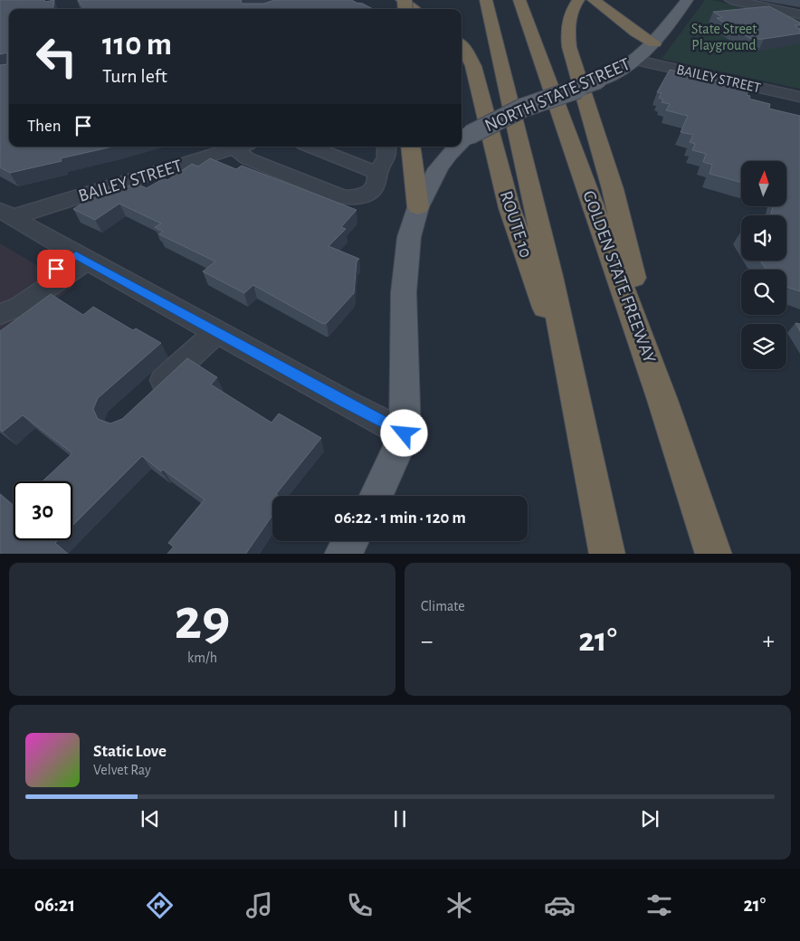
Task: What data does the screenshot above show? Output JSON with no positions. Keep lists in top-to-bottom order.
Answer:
{
  "streets": {
    "highway": ["ROUTE 10", "GOLDEN STATE FREEWAY"],
    "main road": ["NORTH STATE STREET"],
    "street": ["BAILEY STREET"]
  },
  "crossings": [
    ["BAILEY STREET", "NORTH STATE STREET"]
  ],
  "parks": ["State Street Playground"],
  "north": "top",
  "page": {
    "turn": ["110 m", "Turn left"],
    "then": "Then",
    "limit": "30",
    "trip": "06:22 · 1 min · 120 m",
    "tile": [
      ["29", "km/h"],
      "Climate"
    ],
    "heat": ["−", "21°", "+"],
    "song": ["Static Love", "Velvet Ray"],
    "tabs": ["06:21", "21°"]
  }
}
